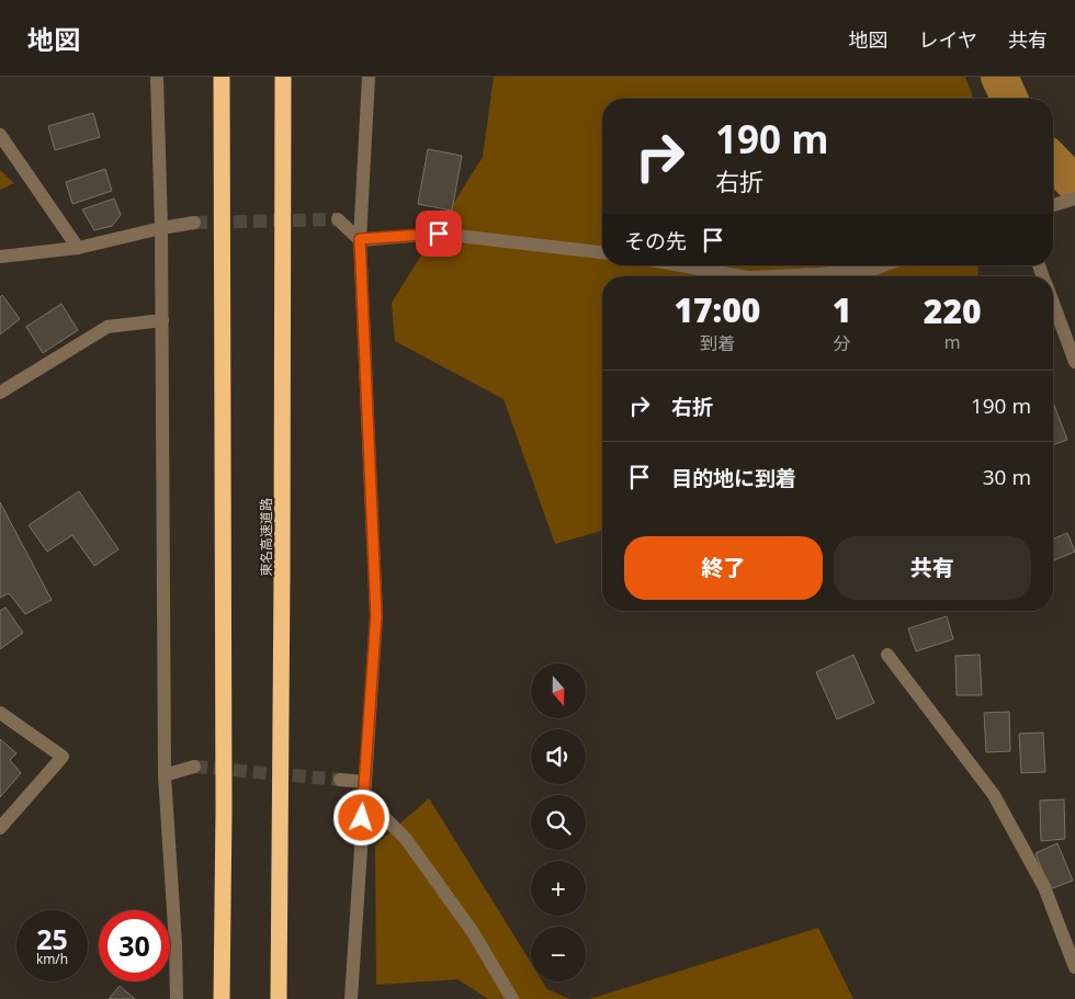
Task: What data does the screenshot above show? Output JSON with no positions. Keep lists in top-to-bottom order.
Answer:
{
  "streets": {
    "highway": ["東名高速道路"]
  },
  "north": "bottom",
  "page": {
    "header": "地図",
    "nav": ["地図", "レイヤ", "共有"],
    "turn": ["190 m", "右折"],
    "then": "その先",
    "eta": [
      "17:00",
      "到着",
      "1",
      "分",
      "220",
      "m"
    ],
    "list": [
      {
        "name": "右折",
        "value": "190 m"
      },
      {
        "name": "目的地に到着",
        "value": "30 m"
      }
    ],
    "buttons": ["終了", "共有"],
    "map_buttons": ["+", "−"],
    "speed": "25 km/h",
    "limit": "30"
  }
}
